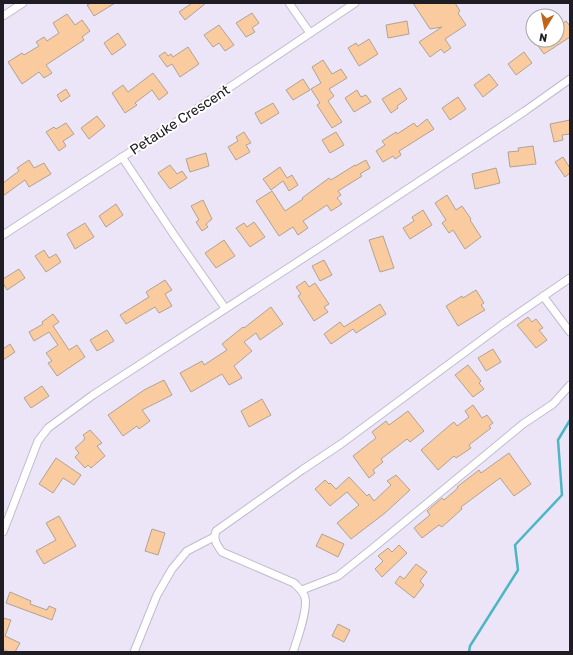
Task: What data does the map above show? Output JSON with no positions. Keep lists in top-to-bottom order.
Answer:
{
  "streets": {
    "street": ["Petauke Crescent"]
  },
  "north": "bottom"
}
